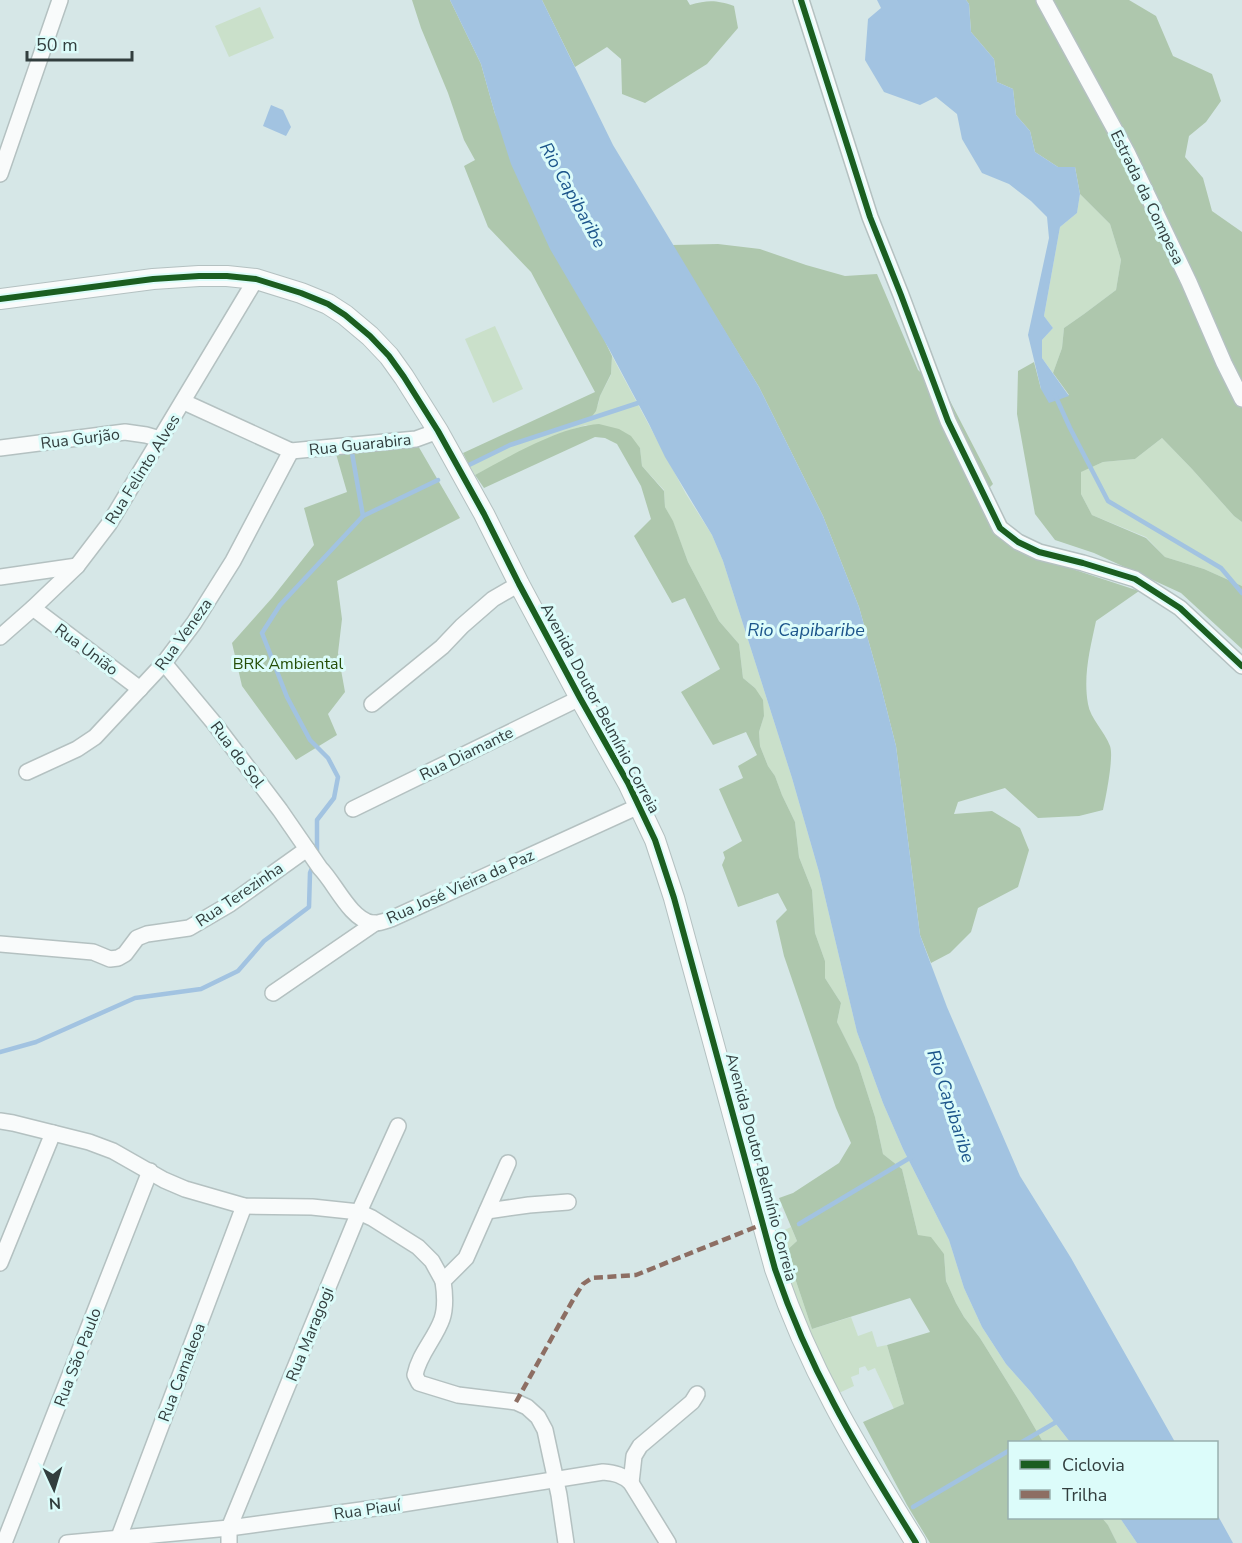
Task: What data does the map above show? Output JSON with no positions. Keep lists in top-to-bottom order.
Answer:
{
  "streets": {
    "main road": ["Avenida Doutor Belmínio Correia"],
    "street": [
      "Estrada da Compesa",
      "Rua Gurjão",
      "Rua Guarabira",
      "Rua Felinto Alves",
      "Rua Veneza",
      "Rua União",
      "Rua Diamante",
      "Rua do Sol",
      "Rua José Vieira da Paz",
      "Rua Terezinha",
      "Rua Maragogi",
      "Rua São Paulo",
      "Rua Camaleoa",
      "Rua Piauí"
    ]
  },
  "crossings": [
    ["Rua Gurjão", "Rua Felinto Alves"],
    ["Rua Guarabira", "Rua Felinto Alves"],
    ["Rua Guarabira", "Rua Veneza"],
    ["Rua Guarabira", "Avenida Doutor Belmínio Correia"],
    ["Rua Felinto Alves", "Rua União"],
    ["Rua Felinto Alves", "Avenida Doutor Belmínio Correia"],
    ["Rua Veneza", "Rua União"],
    ["Rua Veneza", "Rua do Sol"],
    ["Avenida Doutor Belmínio Correia", "Rua Diamante"],
    ["Avenida Doutor Belmínio Correia", "Rua José Vieira da Paz"],
    ["Rua do Sol", "Rua José Vieira da Paz"],
    ["Rua do Sol", "Rua Terezinha"],
    ["Rua José Vieira da Paz", "Rua Terezinha"],
    ["Rua Maragogi", "Rua Piauí"],
    ["Rua Camaleoa", "Rua Piauí"]
  ],
  "water": ["Rio Capibaribe"],
  "parks": ["BRK Ambiental"],
  "legend": ["Ciclovia", "Trilha"],
  "scale_bar": "50 m",
  "north": "bottom"
}
